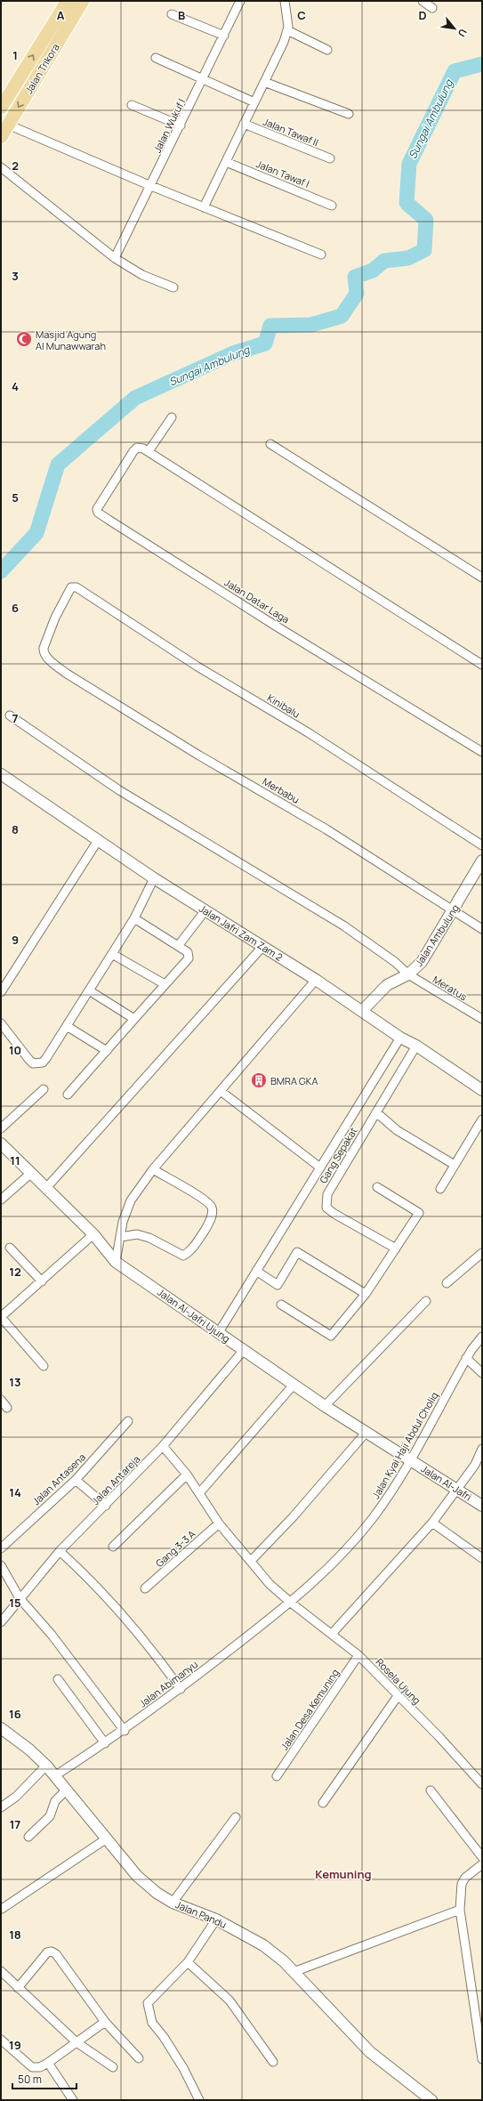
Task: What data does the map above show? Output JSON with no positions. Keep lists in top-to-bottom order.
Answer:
{
  "streets": {
    "main road": ["Jalan Trikora"],
    "street": [
      "Jalan Wukuf I",
      "Jalan Tawaf II",
      "Jalan Tawaf I",
      "Jalan Datar Laga",
      "Kinibalu",
      "Merbabu",
      "Jalan Jafri Zam Zam 2",
      "Jalan Ambulung",
      "Meratus",
      "Gang Sepakat",
      "Jalan Al-Jafri Ujung",
      "Jalan Kyai Haji Abdul Choliq",
      "Jalan Antasena",
      "Jalan Antareja",
      "Jalan Al-Jafri",
      "Gang 3-3 A",
      "Rosela Ujung",
      "Jalan Abimanyu",
      "Jalan Desa Kemuning",
      "Jalan Pandu"
    ]
  },
  "crossings": [
    ["Kinibalu", "Merbabu"],
    ["Merbabu", "Jalan Ambulung"],
    ["Jalan Jafri Zam Zam 2", "Jalan Ambulung"],
    ["Jalan Jafri Zam Zam 2", "Gang Sepakat"],
    ["Jalan Ambulung", "Meratus"],
    ["Jalan Al-Jafri Ujung", "Jalan Kyai Haji Abdul Choliq"],
    ["Jalan Al-Jafri Ujung", "Jalan Antareja"],
    ["Jalan Al-Jafri Ujung", "Jalan Al-Jafri"],
    ["Jalan Kyai Haji Abdul Choliq", "Jalan Al-Jafri"],
    ["Jalan Kyai Haji Abdul Choliq", "Rosela Ujung"],
    ["Jalan Kyai Haji Abdul Choliq", "Jalan Abimanyu"],
    ["Jalan Antareja", "Rosela Ujung"],
    ["Gang 3-3 A", "Rosela Ujung"],
    ["Rosela Ujung", "Jalan Abimanyu"],
    ["Rosela Ujung", "Jalan Desa Kemuning"],
    ["Jalan Abimanyu", "Jalan Pandu"]
  ],
  "districts": ["Kemuning"],
  "water": ["Sungai Ambulung"],
  "places": {
    "mosque": ["Masjid Agung Al Munawwarah"],
    "building": ["BMRA GKA"]
  },
  "scale_bar": "50 m",
  "north": "bottom right",
  "grid": {
    "columns": [
      "A",
      "B",
      "C",
      "D"
    ],
    "rows": [
      "1",
      "2",
      "3",
      "4",
      "5",
      "6",
      "7",
      "8",
      "9",
      "10",
      "11",
      "12",
      "13",
      "14",
      "15",
      "16",
      "17",
      "18",
      "19"
    ]
  }
}
